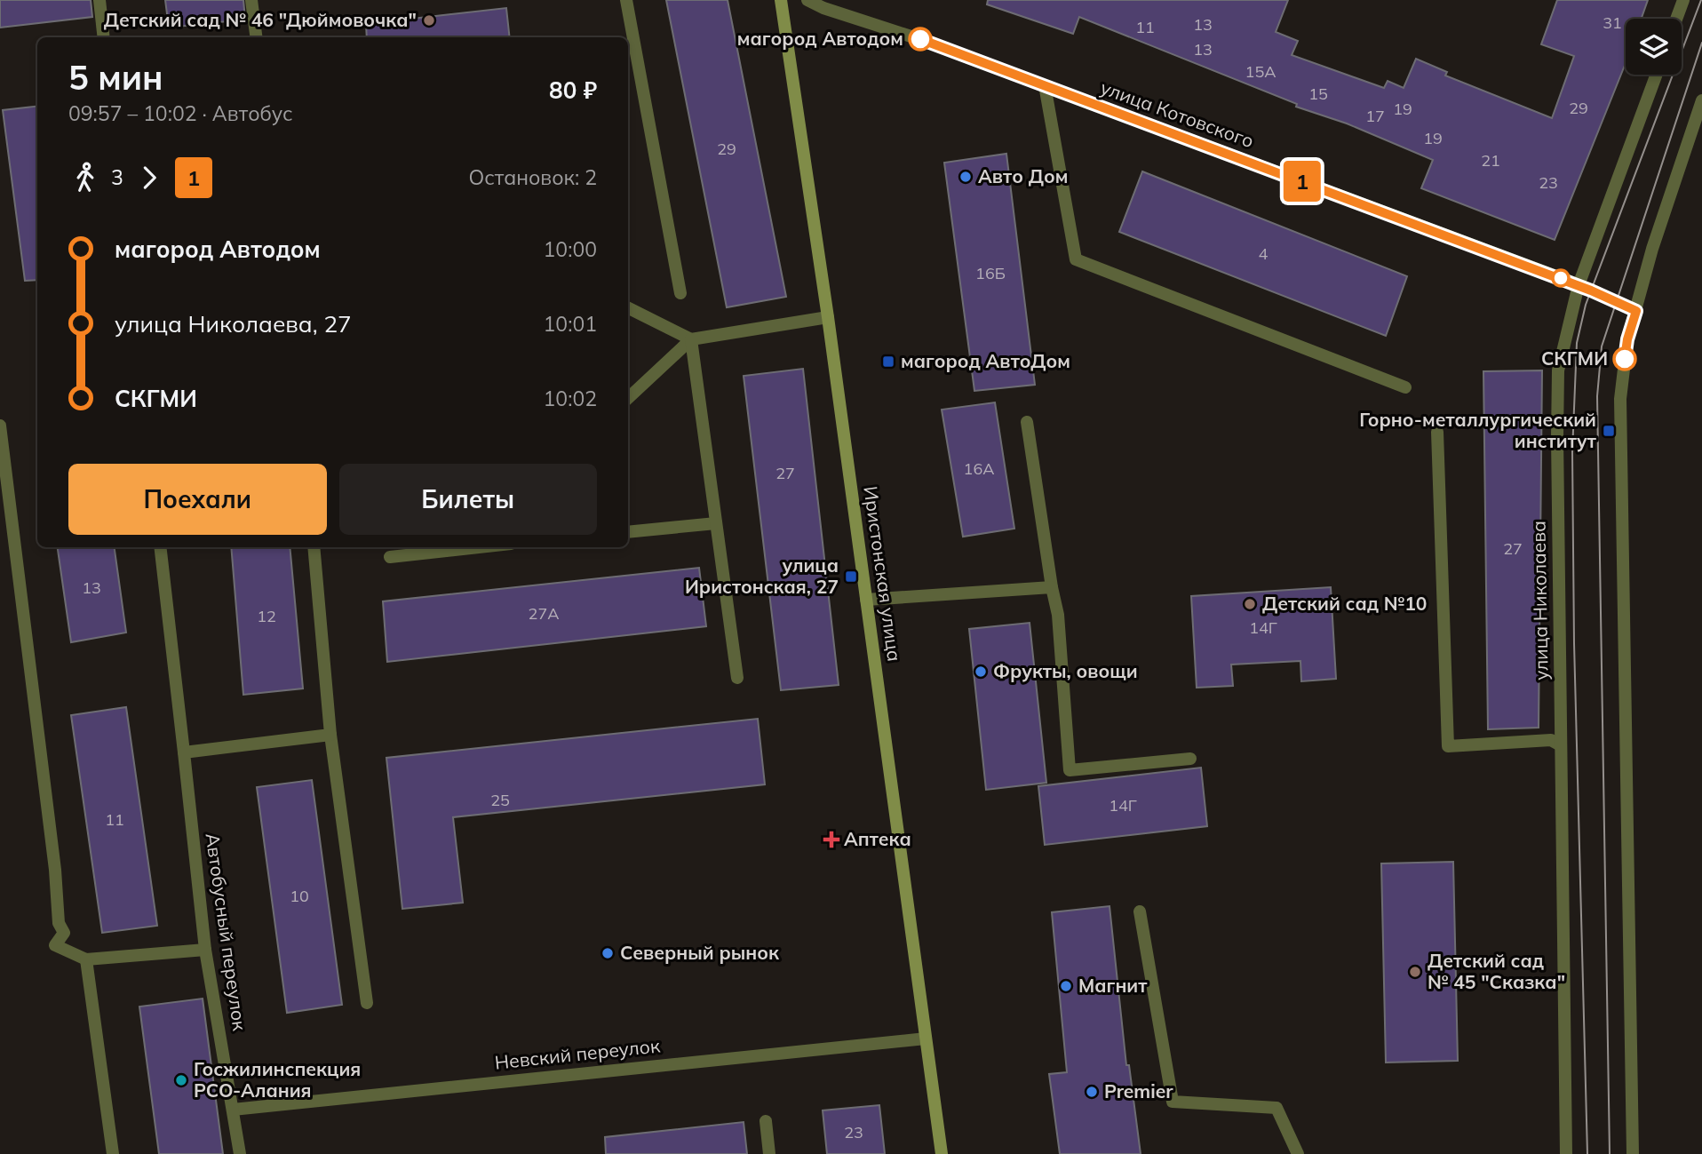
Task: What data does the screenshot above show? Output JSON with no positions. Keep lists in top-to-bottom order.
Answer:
{
  "streets": {
    "main road": ["Иристонская улица"],
    "street": [
      "улица Котовского",
      "улица Николаева",
      "Автобусный переулок",
      "Невский переулок"
    ]
  },
  "crossings": [
    ["улица Котовского", "улица Николаева"],
    ["Иристонская улица", "Невский переулок"],
    ["Автобусный переулок", "Невский переулок"]
  ],
  "places": {
    "other": [
      "Детский сад № 46 \"Дюймовочка\"",
      "магород Автодом",
      "Авто Дом",
      "СКГМИ",
      "Детский сад №10",
      "Фрукты, овощи",
      "Северный рынок",
      "Детский сад № 45 \"Сказка\"",
      "Магнит",
      "Госжилинспекция РСО-Алания",
      "Premier"
    ],
    "transit": ["магород АвтоДом", "Горно-металлургический институт", "улица Иристонская, 27"],
    "health": ["Аптека"]
  },
  "lines": ["bus line 1"],
  "house_numbers": [
    "31",
    "13",
    "11",
    "13",
    "15А",
    "15",
    "29",
    "19",
    "17",
    "19",
    "29",
    "21",
    "23",
    "4",
    "16Б",
    "16А",
    "27",
    "27",
    "13",
    "27А",
    "12",
    "14Г",
    "25",
    "14Г",
    "11",
    "10",
    "23"
  ],
  "page": {
    "on_map": "1",
    "heading": ["5 мин", "09:57 – 10:02 · Автобус", "80 ₽"],
    "legs": ["3", "1", "Остановок: 2"],
    "list": [
      {
        "name": "магород Автодом",
        "value": "10:00"
      },
      {
        "name": "улица Николаева, 27",
        "value": "10:01"
      },
      {
        "name": "СКГМИ",
        "value": "10:02"
      }
    ],
    "buttons": ["Поехали", "Билеты"]
  }
}
